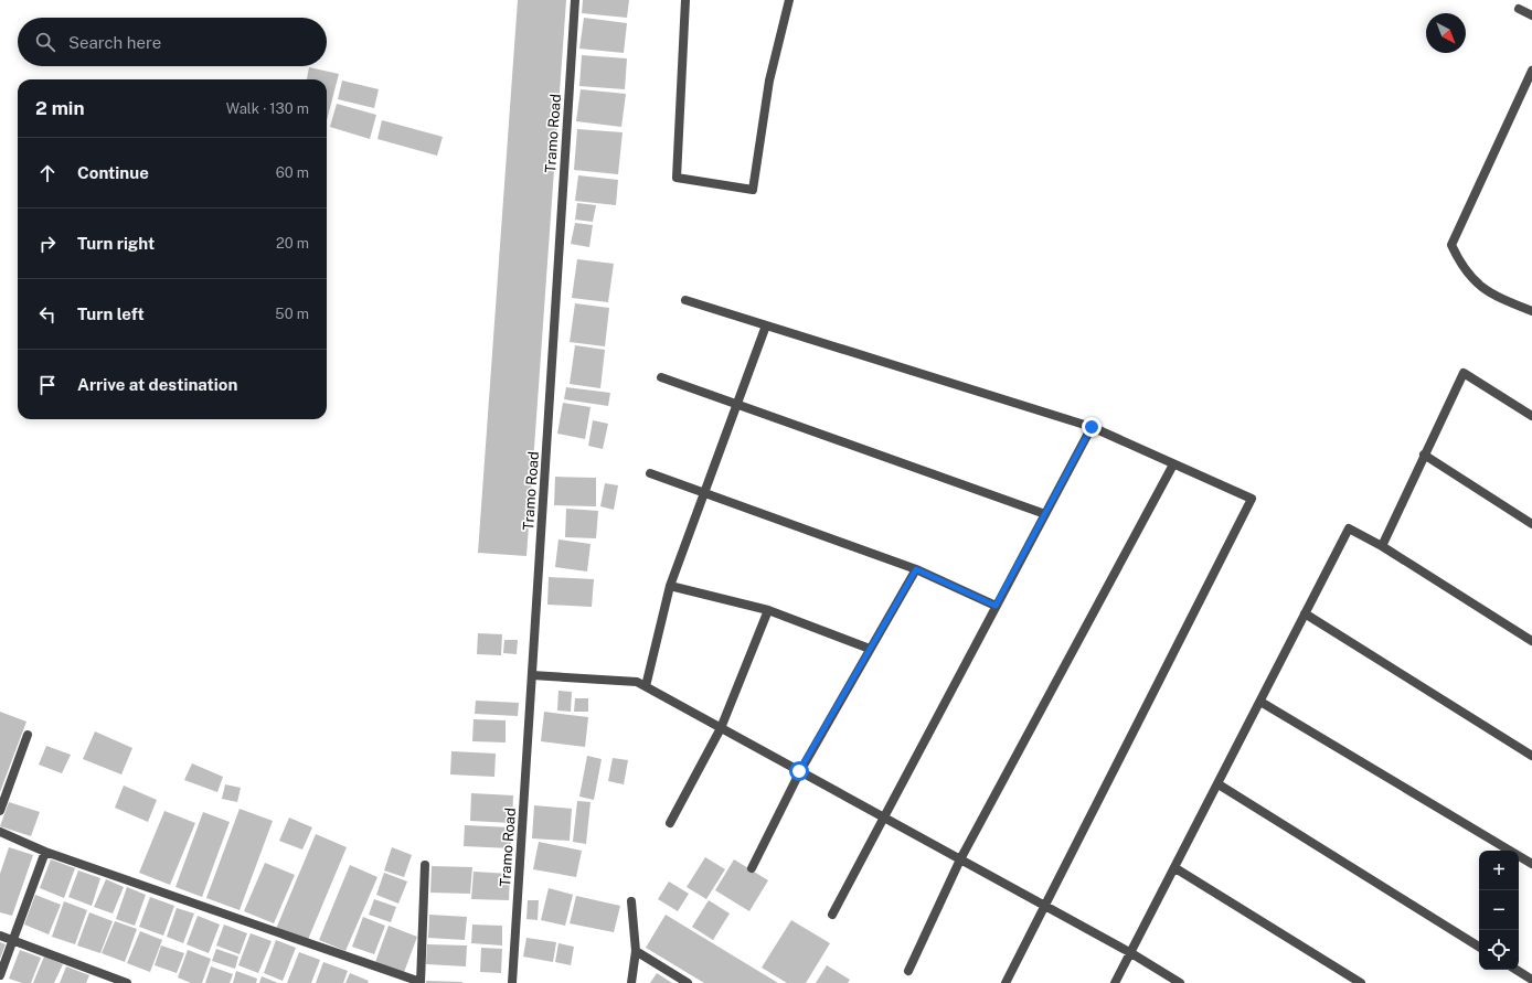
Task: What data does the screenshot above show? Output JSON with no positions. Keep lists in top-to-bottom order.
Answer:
{
  "streets": {
    "street": ["Tramo Road"]
  },
  "north": "bottom right",
  "page": {
    "search": "Search here",
    "heading": ["2 min", "Walk · 130 m"],
    "list": [
      ["Continue", "60 m"],
      ["Turn right", "20 m"],
      ["Turn left", "50 m"],
      "Arrive at destination"
    ],
    "map_buttons": ["+", "−"]
  }
}
